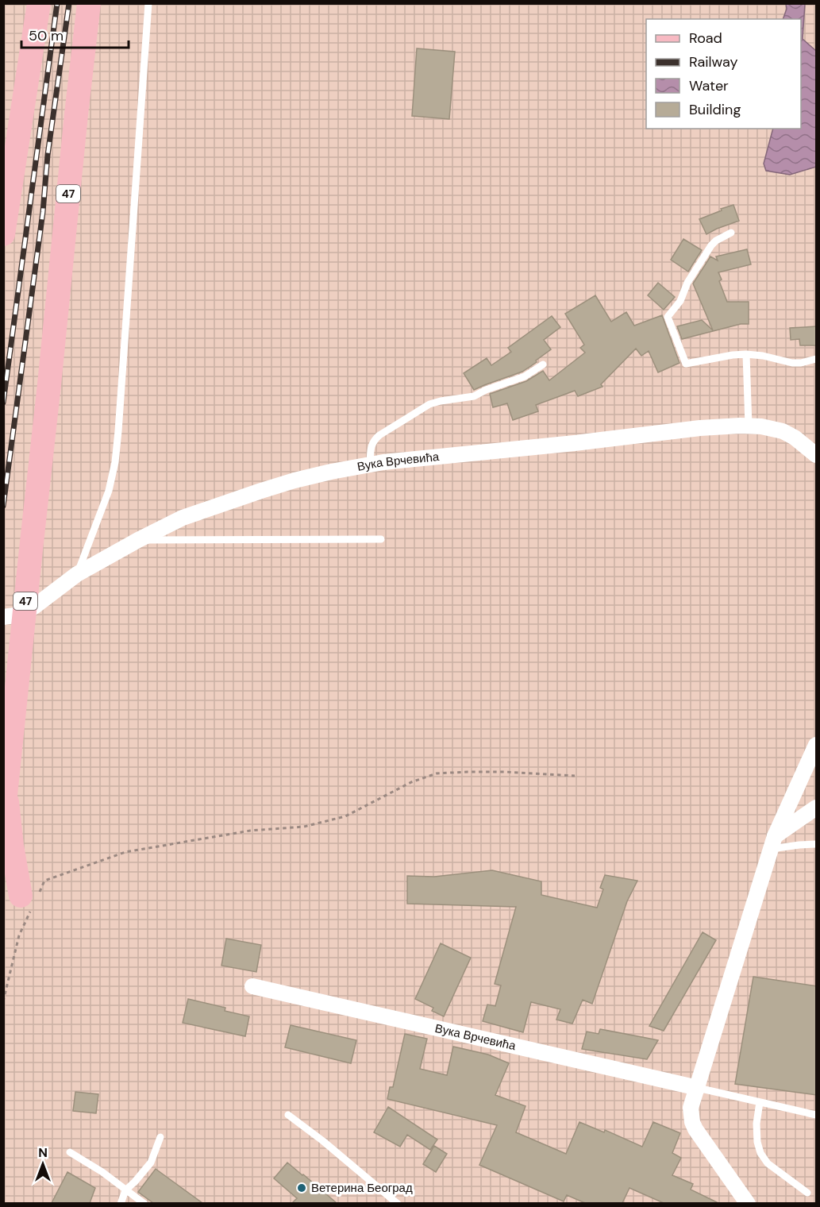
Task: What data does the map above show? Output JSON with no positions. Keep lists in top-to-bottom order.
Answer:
{
  "streets": {
    "main road": ["47"],
    "street": ["Вука Врчевића"]
  },
  "places": ["Ветерина Београд"],
  "legend": [
    "Road",
    "Railway",
    "Water",
    "Building"
  ],
  "scale_bar": "50 m",
  "north": "top"
}
